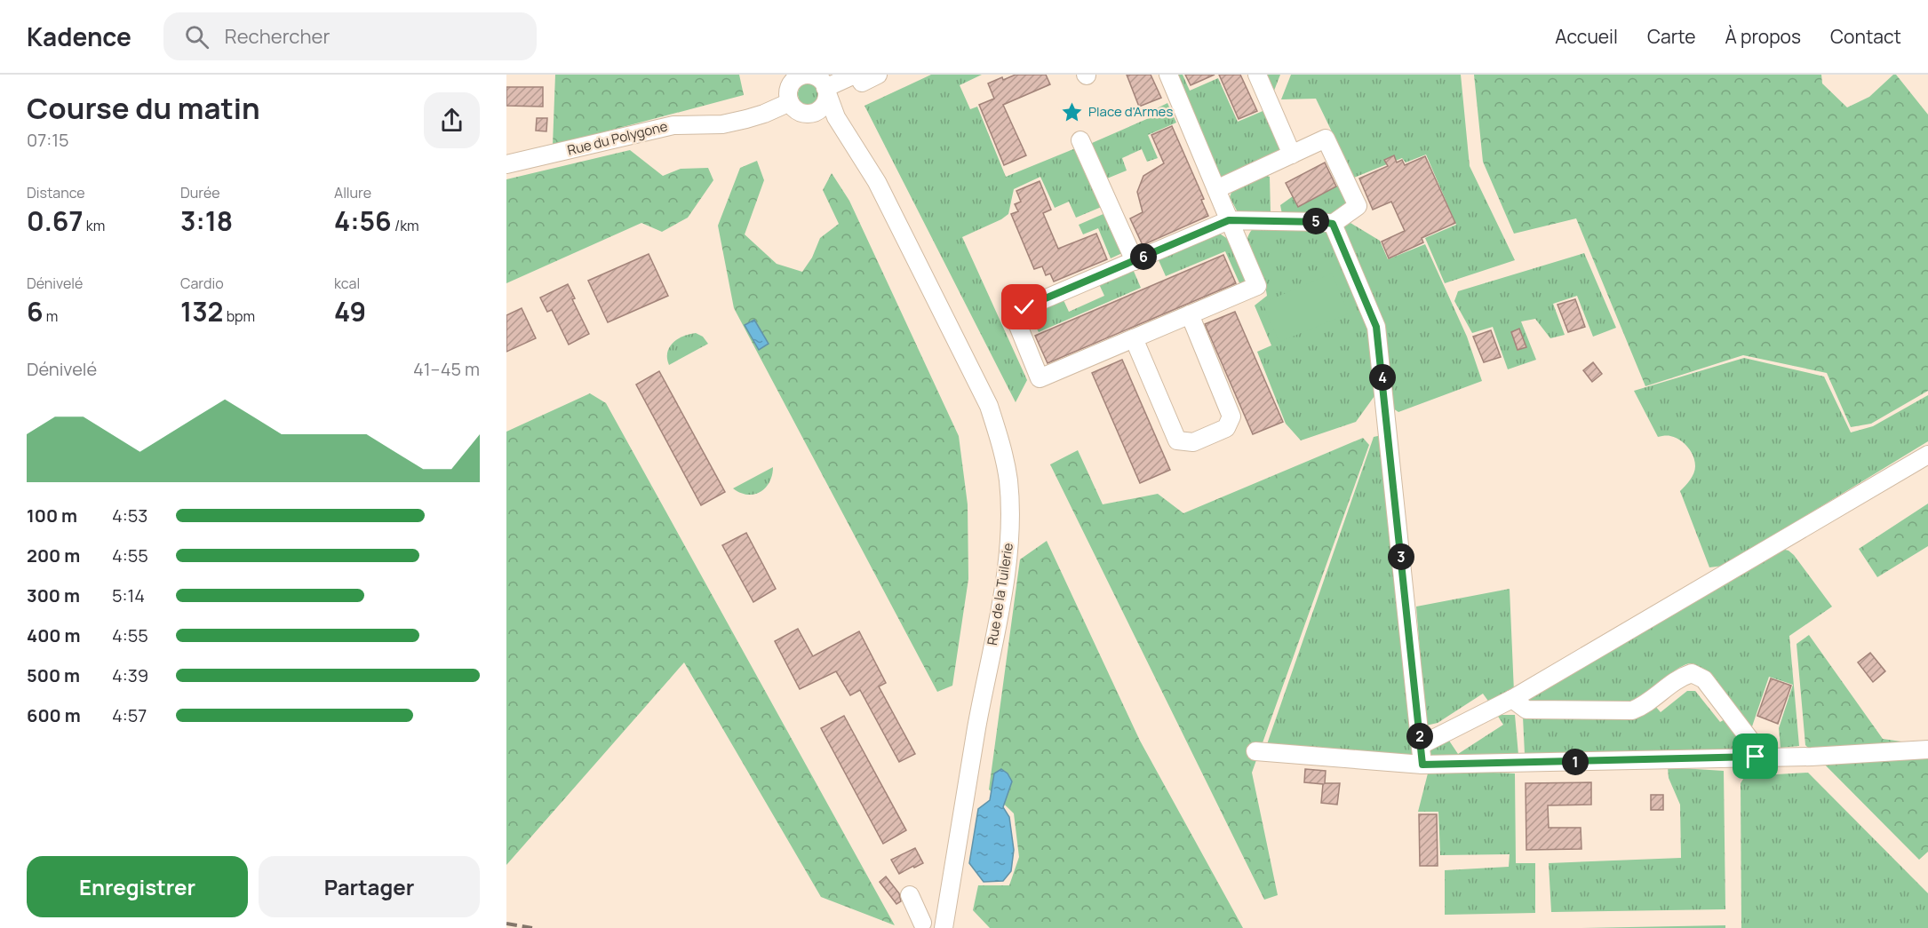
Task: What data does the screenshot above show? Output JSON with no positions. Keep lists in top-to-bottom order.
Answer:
{
  "streets": {
    "street": ["Rue du Polygone", "Rue de la Tuilerie"]
  },
  "crossings": [
    ["Rue du Polygone", "Rue de la Tuilerie"]
  ],
  "places": {
    "place": ["Place d'Armes"]
  },
  "page": {
    "header": "Kadence",
    "search": "Rechercher",
    "nav": [
      "Accueil",
      "Carte",
      "À propos",
      "Contact"
    ],
    "heading": ["Course du matin", "07:15"],
    "stats": [
      ["Distance", "0.67 km"],
      ["Durée", "3:18"],
      ["Allure", "4:56 /km"],
      ["Dénivelé", "6 m"],
      ["Cardio", "132 bpm"],
      ["kcal", "49"]
    ],
    "pins": [
      "5",
      "6",
      "4",
      "3",
      "2",
      "1"
    ],
    "chart": ["Dénivelé", "41–45 m"],
    "list": [
      {
        "name": "100 m",
        "note": "4:53"
      },
      {
        "name": "200 m",
        "note": "4:55"
      },
      {
        "name": "300 m",
        "note": "5:14"
      },
      {
        "name": "400 m",
        "note": "4:55"
      },
      {
        "name": "500 m",
        "note": "4:39"
      },
      {
        "name": "600 m",
        "note": "4:57"
      }
    ],
    "buttons": ["Enregistrer", "Partager"]
  }
}
